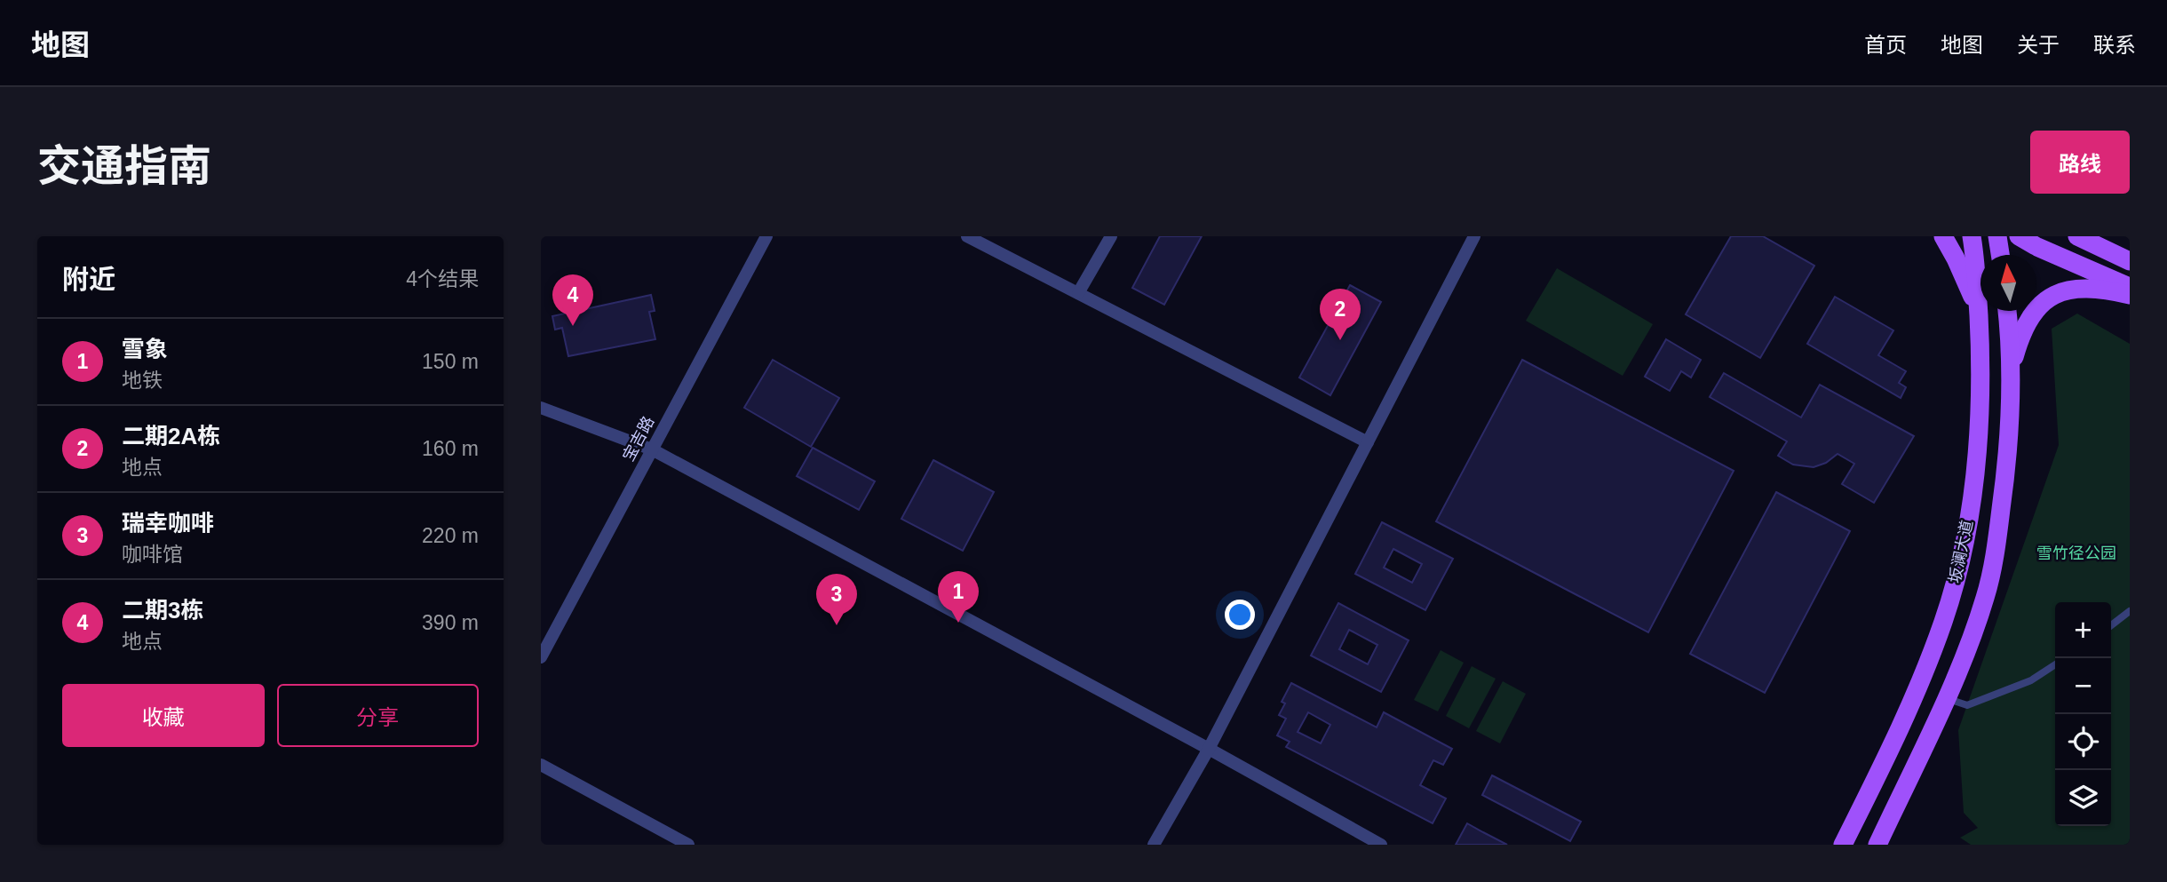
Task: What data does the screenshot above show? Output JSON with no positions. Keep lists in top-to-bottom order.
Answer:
{
  "streets": {
    "main road": ["坂澜大道"],
    "street": ["宝吉路"]
  },
  "parks": ["雪竹径公园"],
  "north": "top",
  "page": {
    "header": "地图",
    "nav": [
      "首页",
      "地图",
      "关于",
      "联系"
    ],
    "title": "交通指南",
    "buttons": [
      "路线",
      ["收藏", "分享"]
    ],
    "heading": ["附近", "4个结果"],
    "pins": [
      "4",
      "2",
      "1",
      "3"
    ],
    "list": [
      {
        "mark": "1",
        "name": "雪象",
        "note": "地铁",
        "value": "150 m"
      },
      {
        "mark": "2",
        "name": "二期2A栋",
        "note": "地点",
        "value": "160 m"
      },
      {
        "mark": "3",
        "name": "瑞幸咖啡",
        "note": "咖啡馆",
        "value": "220 m"
      },
      {
        "mark": "4",
        "name": "二期3栋",
        "note": "地点",
        "value": "390 m"
      }
    ],
    "map_buttons": ["+", "−"]
  }
}
